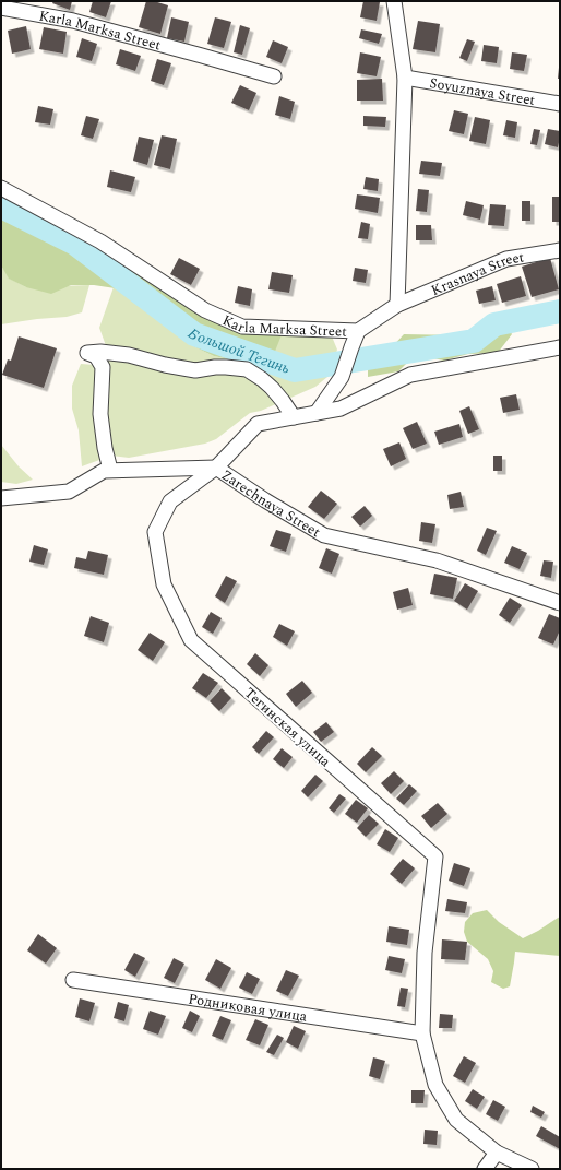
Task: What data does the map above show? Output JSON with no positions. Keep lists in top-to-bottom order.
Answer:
{
  "streets": {
    "street": [
      "Karla Marksa Street",
      "Soyuznaya Street",
      "Krasnaya Street",
      "Zarechnaya Street",
      "Тегинская улица",
      "Родниковая улица"
    ]
  },
  "crossings": [
    ["Karla Marksa Street", "Krasnaya Street"],
    ["Zarechnaya Street", "Тегинская улица"],
    ["Тегинская улица", "Родниковая улица"]
  ],
  "water": ["Большой Тегинь"]
}
